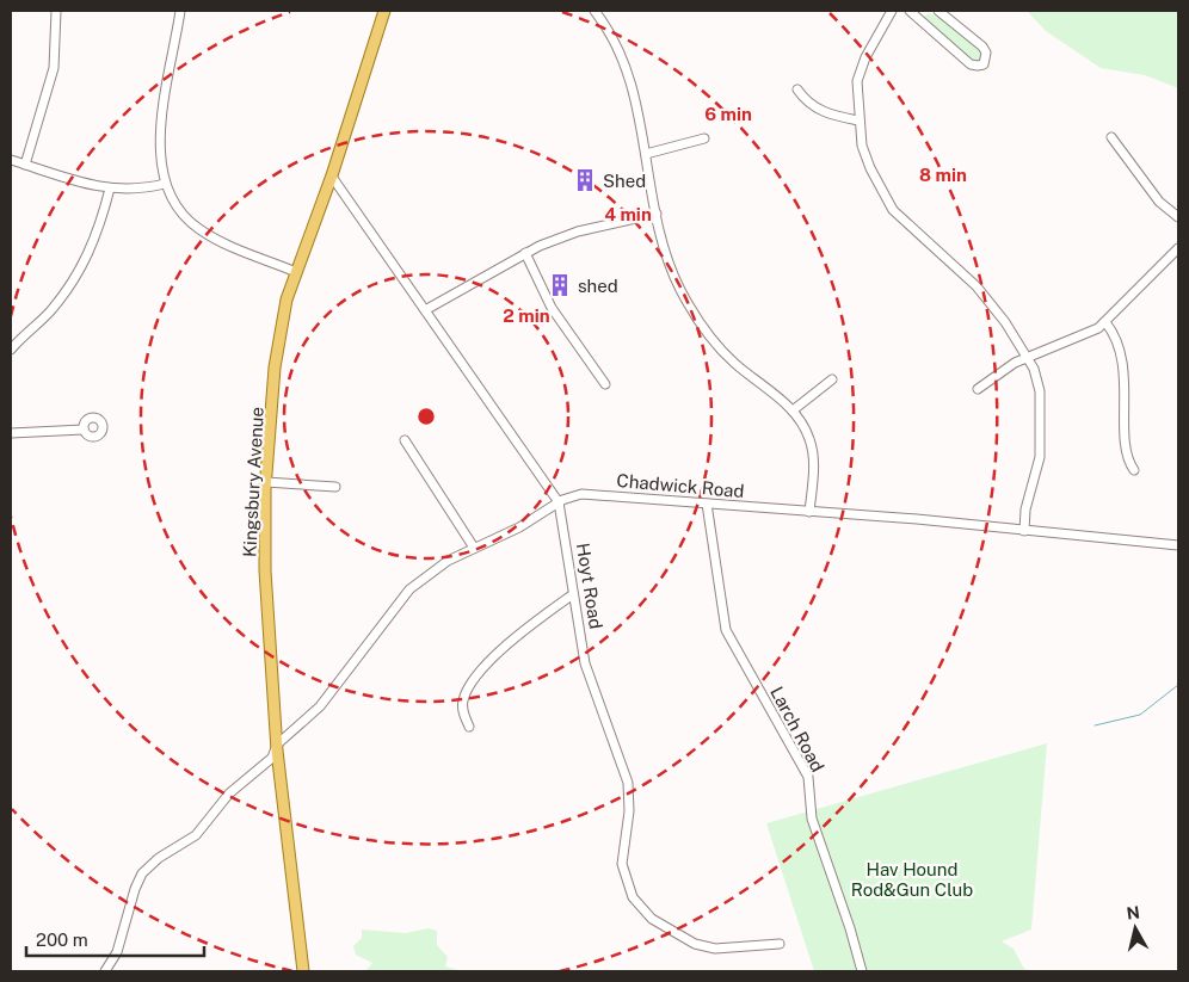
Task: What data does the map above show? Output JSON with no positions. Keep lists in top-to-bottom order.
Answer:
{
  "streets": {
    "main road": ["Kingsbury Avenue"],
    "street": ["Chadwick Road", "Hoyt Road", "Larch Road"]
  },
  "crossings": [
    ["Kingsbury Avenue", "Chadwick Road"],
    ["Kingsbury Avenue", "Hoyt Road"],
    ["Chadwick Road", "Hoyt Road"],
    ["Chadwick Road", "Larch Road"]
  ],
  "parks": ["Hav Hound Rod&Gun Club"],
  "places": {
    "building": ["Shed", "shed"]
  },
  "scale_bar": "200 m",
  "north": "top",
  "rings": [
    "6 min",
    "8 min",
    "4 min",
    "2 min"
  ]
}
